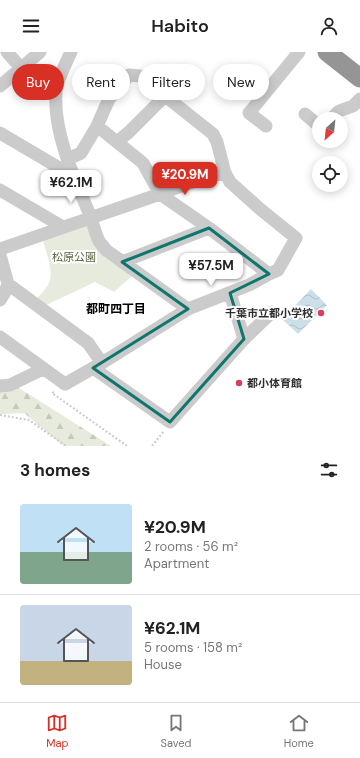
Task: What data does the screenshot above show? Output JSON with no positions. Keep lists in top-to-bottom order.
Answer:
{
  "districts": ["都町四丁目"],
  "parks": ["松原公園"],
  "places": ["千葉市立都小学校", "都小体育館"],
  "north": "bottom left",
  "page": {
    "header": "Habito",
    "chip": [
      "Buy",
      "Rent",
      "Filters",
      "New"
    ],
    "price": ["¥20.9M", "¥62.1M", "¥57.5M"],
    "heading": "3 homes",
    "list": [
      {
        "name": "¥20.9M",
        "note": "2 rooms · 56 m² · Apartment"
      },
      {
        "name": "¥62.1M",
        "note": "5 rooms · 158 m² · House"
      }
    ],
    "tabs": ["Map", "Saved", "Home"]
  }
}
